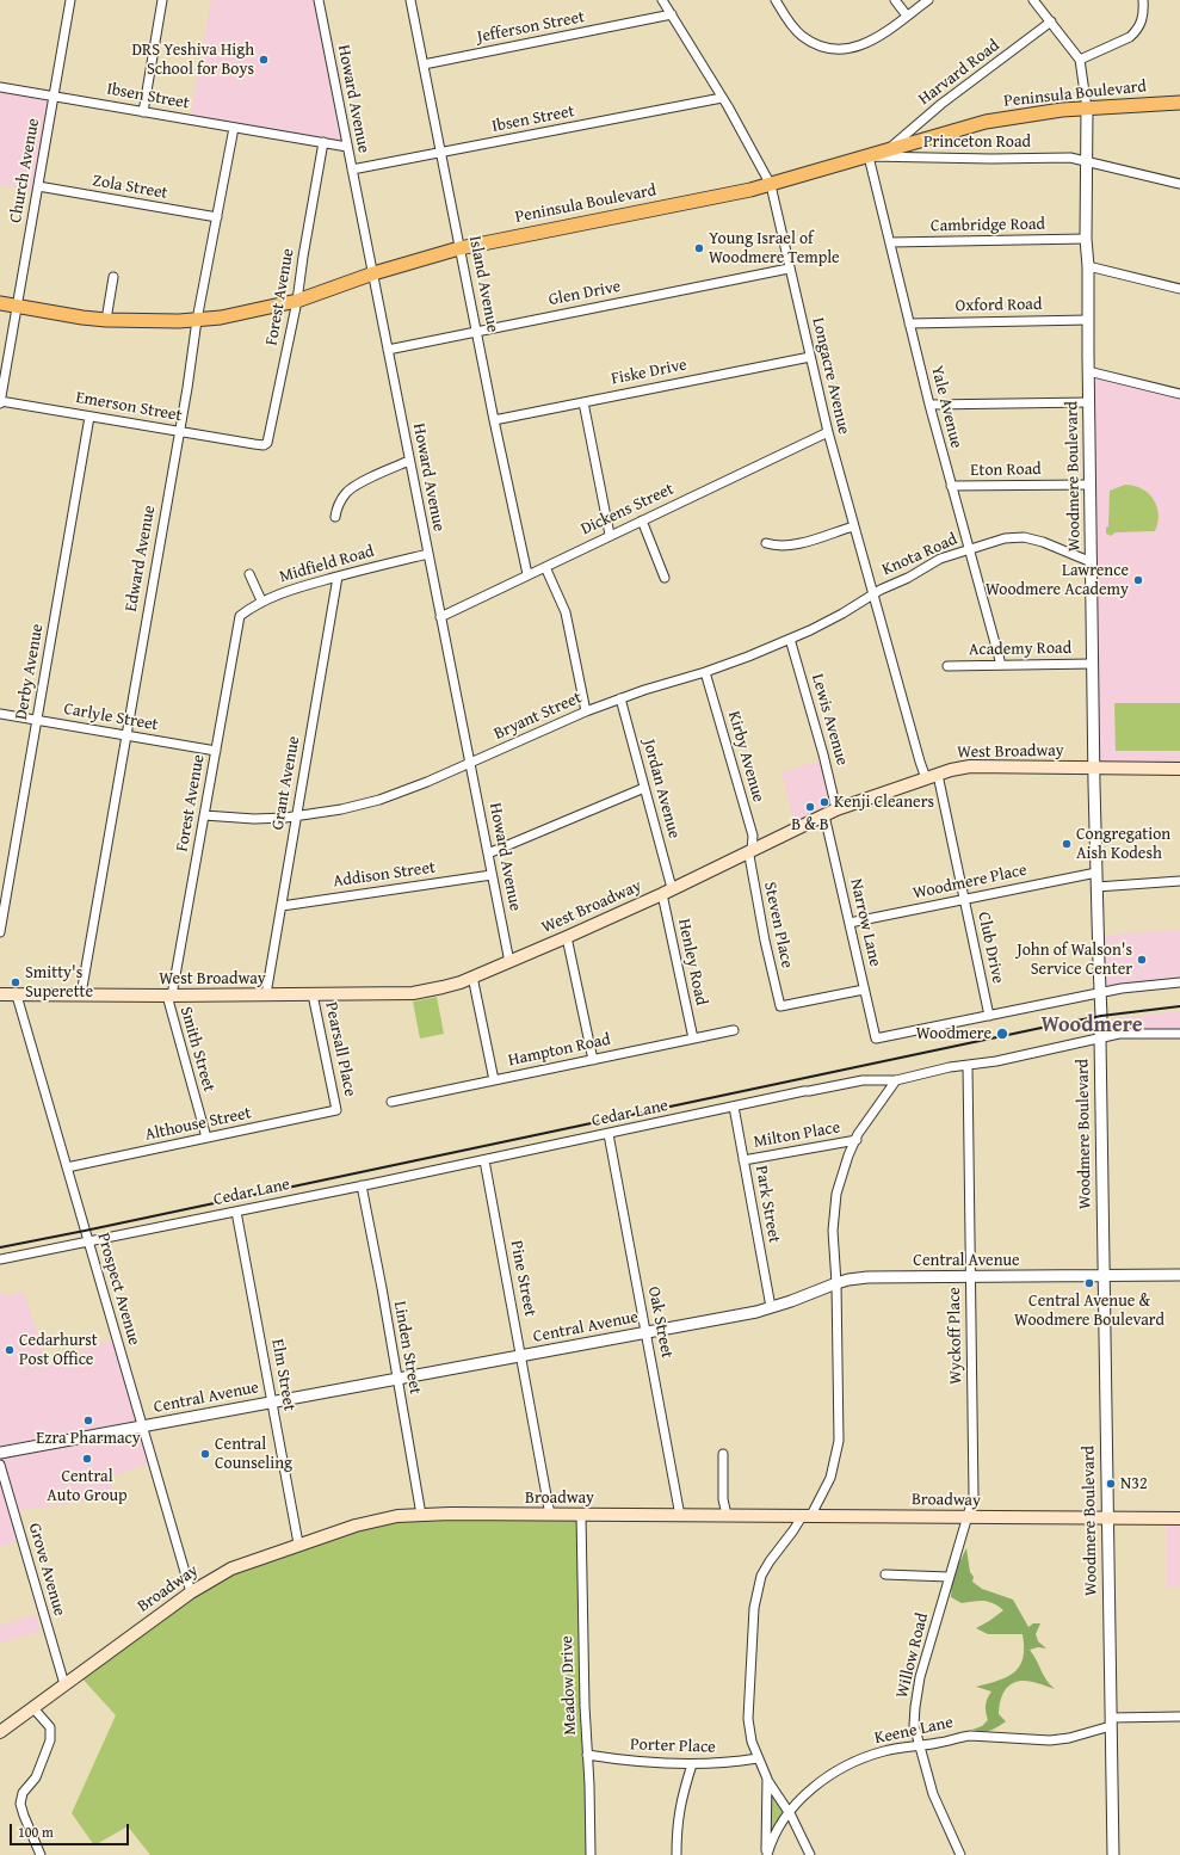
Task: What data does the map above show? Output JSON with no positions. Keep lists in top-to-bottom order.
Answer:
{
  "streets": {
    "main road": ["Peninsula Boulevard", "West Broadway", "Broadway"],
    "street": [
      "Jefferson Street",
      "Harvard Road",
      "Ibsen Street",
      "Howard Avenue",
      "Princeton Road",
      "Church Avenue",
      "Zola Street",
      "Cambridge Road",
      "Island Avenue",
      "Glen Drive",
      "Forest Avenue",
      "Oxford Road",
      "Fiske Drive",
      "Longacre Avenue",
      "Emerson Street",
      "Yale Avenue",
      "Eton Road",
      "Woodmere Boulevard",
      "Dickens Street",
      "Knota Road",
      "Edward Avenue",
      "Midfield Road",
      "Academy Road",
      "Derby Avenue",
      "Bryant Street",
      "Carlyle Street",
      "Lewis Avenue",
      "Kirby Avenue",
      "Grant Avenue",
      "Jordan Avenue",
      "Addison Street",
      "Woodmere Place",
      "Narrow Lane",
      "Steven Place",
      "Club Drive",
      "Henley Road",
      "Smith Street",
      "Pearsall Place",
      "Hampton Road",
      "Cedar Lane",
      "Althouse Street",
      "Milton Place",
      "Park Street",
      "Central Avenue",
      "Pine Street",
      "Prospect Avenue",
      "Oak Street",
      "Wyckoff Place",
      "Linden Street",
      "Elm Street",
      "Grove Avenue",
      "Willow Road",
      "Meadow Drive",
      "Keene Lane",
      "Porter Place"
    ]
  },
  "crossings": [
    ["Jefferson Street", "Island Avenue"],
    ["Jefferson Street", "Longacre Avenue"],
    ["Harvard Road", "Peninsula Boulevard"],
    ["Harvard Road", "Woodmere Boulevard"],
    ["Peninsula Boulevard", "Howard Avenue"],
    ["Peninsula Boulevard", "Princeton Road"],
    ["Peninsula Boulevard", "Church Avenue"],
    ["Peninsula Boulevard", "Island Avenue"],
    ["Peninsula Boulevard", "Forest Avenue"],
    ["Peninsula Boulevard", "Longacre Avenue"],
    ["Peninsula Boulevard", "Yale Avenue"],
    ["Peninsula Boulevard", "Woodmere Boulevard"],
    ["Peninsula Boulevard", "Edward Avenue"],
    ["Ibsen Street", "Howard Avenue"],
    ["Ibsen Street", "Church Avenue"],
    ["Ibsen Street", "Island Avenue"],
    ["Ibsen Street", "Forest Avenue"],
    ["Ibsen Street", "Longacre Avenue"],
    ["Ibsen Street", "Edward Avenue"],
    ["Howard Avenue", "Glen Drive"],
    ["Howard Avenue", "Dickens Street"],
    ["Howard Avenue", "Midfield Road"],
    ["Howard Avenue", "Bryant Street"],
    ["Howard Avenue", "West Broadway"],
    ["Howard Avenue", "Addison Street"],
    ["Princeton Road", "Yale Avenue"],
    ["Princeton Road", "Woodmere Boulevard"],
    ["Church Avenue", "Zola Street"],
    ["Church Avenue", "Emerson Street"],
    ["Zola Street", "Edward Avenue"],
    ["Cambridge Road", "Yale Avenue"],
    ["Cambridge Road", "Woodmere Boulevard"],
    ["Island Avenue", "Glen Drive"],
    ["Island Avenue", "Fiske Drive"],
    ["Island Avenue", "Dickens Street"],
    ["Glen Drive", "Longacre Avenue"],
    ["Forest Avenue", "Emerson Street"],
    ["Forest Avenue", "Midfield Road"],
    ["Forest Avenue", "Bryant Street"],
    ["Forest Avenue", "Carlyle Street"],
    ["Forest Avenue", "West Broadway"],
    ["Forest Avenue", "Smith Street"],
    ["Oxford Road", "Yale Avenue"],
    ["Oxford Road", "Woodmere Boulevard"],
    ["Fiske Drive", "Longacre Avenue"],
    ["Longacre Avenue", "Dickens Street"],
    ["Longacre Avenue", "Knota Road"],
    ["Longacre Avenue", "Bryant Street"],
    ["Longacre Avenue", "West Broadway"],
    ["Emerson Street", "Edward Avenue"],
    ["Emerson Street", "Derby Avenue"],
    ["Yale Avenue", "Eton Road"],
    ["Yale Avenue", "Knota Road"],
    ["Yale Avenue", "Academy Road"],
    ["Eton Road", "Woodmere Boulevard"],
    ["Woodmere Boulevard", "Knota Road"],
    ["Woodmere Boulevard", "Academy Road"],
    ["Woodmere Boulevard", "West Broadway"],
    ["Woodmere Boulevard", "Woodmere Place"],
    ["Woodmere Boulevard", "Cedar Lane"],
    ["Woodmere Boulevard", "Central Avenue"],
    ["Woodmere Boulevard", "Broadway"],
    ["Woodmere Boulevard", "Keene Lane"],
    ["Knota Road", "Bryant Street"],
    ["Edward Avenue", "Carlyle Street"],
    ["Edward Avenue", "West Broadway"],
    ["Midfield Road", "Grant Avenue"],
    ["Derby Avenue", "Carlyle Street"],
    ["Bryant Street", "Lewis Avenue"],
    ["Bryant Street", "Kirby Avenue"],
    ["Bryant Street", "Grant Avenue"],
    ["Bryant Street", "Jordan Avenue"],
    ["Lewis Avenue", "West Broadway"],
    ["West Broadway", "Kirby Avenue"],
    ["West Broadway", "Grant Avenue"],
    ["West Broadway", "Jordan Avenue"],
    ["West Broadway", "Narrow Lane"],
    ["West Broadway", "Steven Place"],
    ["West Broadway", "Club Drive"],
    ["West Broadway", "Henley Road"],
    ["West Broadway", "Smith Street"],
    ["West Broadway", "Pearsall Place"],
    ["West Broadway", "Prospect Avenue"],
    ["Kirby Avenue", "Steven Place"],
    ["Grant Avenue", "Addison Street"],
    ["Jordan Avenue", "Henley Road"],
    ["Woodmere Place", "Narrow Lane"],
    ["Woodmere Place", "Club Drive"],
    ["Narrow Lane", "Steven Place"],
    ["Narrow Lane", "Club Drive"],
    ["Henley Road", "Hampton Road"],
    ["Smith Street", "Althouse Street"],
    ["Pearsall Place", "Althouse Street"],
    ["Cedar Lane", "Park Street"],
    ["Cedar Lane", "Pine Street"],
    ["Cedar Lane", "Prospect Avenue"],
    ["Cedar Lane", "Oak Street"],
    ["Cedar Lane", "Wyckoff Place"],
    ["Cedar Lane", "Linden Street"],
    ["Cedar Lane", "Elm Street"],
    ["Althouse Street", "Prospect Avenue"],
    ["Milton Place", "Park Street"],
    ["Park Street", "Central Avenue"],
    ["Central Avenue", "Pine Street"],
    ["Central Avenue", "Prospect Avenue"],
    ["Central Avenue", "Oak Street"],
    ["Central Avenue", "Wyckoff Place"],
    ["Central Avenue", "Linden Street"],
    ["Central Avenue", "Elm Street"],
    ["Pine Street", "Broadway"],
    ["Prospect Avenue", "Broadway"],
    ["Oak Street", "Broadway"],
    ["Wyckoff Place", "Broadway"],
    ["Wyckoff Place", "Willow Road"],
    ["Linden Street", "Broadway"],
    ["Elm Street", "Broadway"],
    ["Broadway", "Grove Avenue"],
    ["Broadway", "Willow Road"],
    ["Broadway", "Meadow Drive"],
    ["Willow Road", "Keene Lane"],
    ["Meadow Drive", "Porter Place"]
  ],
  "districts": ["Woodmere"],
  "places": [
    "DRS Yeshiva High School for Boys",
    "Young Israel of Woodmere Temple",
    "Lawrence Woodmere Academy",
    "Kenji Cleaners",
    "B & B",
    "Congregation Aish Kodesh",
    "John of Walson's Service Center",
    "Smitty's Superette",
    "Woodmere",
    "Central Avenue & Woodmere Boulevard",
    "Cedarhurst Post Office",
    "Ezra Pharmacy",
    "Central Counseling",
    "Central Auto Group",
    "N32"
  ],
  "scale_bar": "100 m"
}
